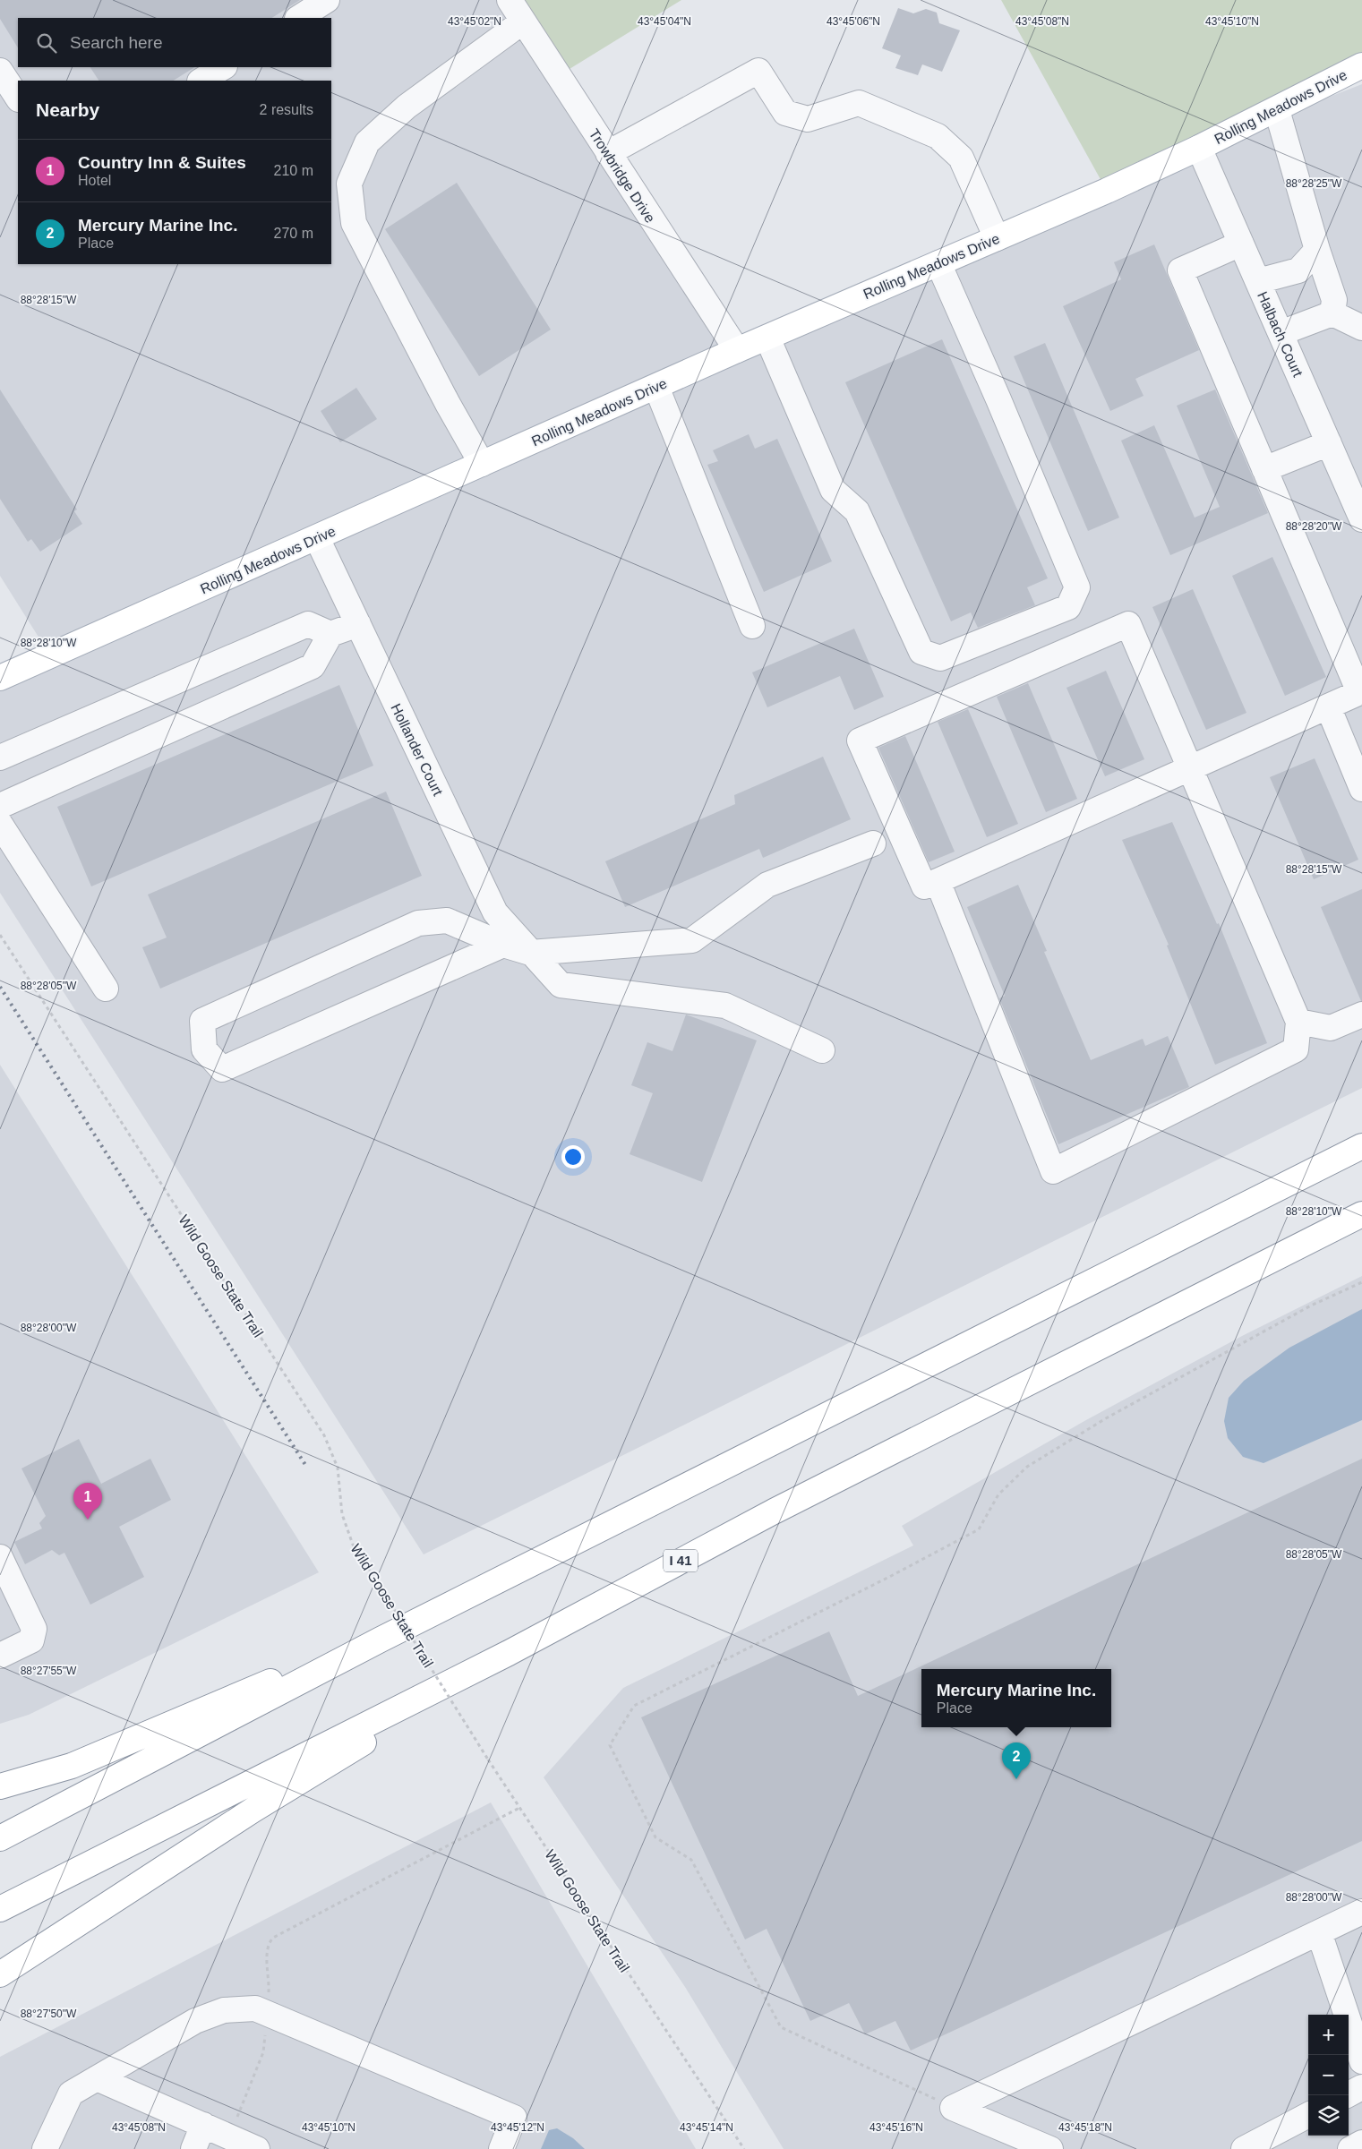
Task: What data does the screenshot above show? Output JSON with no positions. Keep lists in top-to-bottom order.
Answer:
{
  "streets": {
    "main road": ["Rolling Meadows Drive", "I 41"],
    "street": ["Trowbridge Drive", "Halbach Court", "Hollander Court"],
    "path": ["Wild Goose State Trail"]
  },
  "crossings": [
    ["Rolling Meadows Drive", "Trowbridge Drive"],
    ["Rolling Meadows Drive", "Halbach Court"],
    ["Rolling Meadows Drive", "Hollander Court"]
  ],
  "page": {
    "search": "Search here",
    "heading": ["Nearby", "2 results"],
    "list": [
      {
        "mark": "1",
        "name": "Country Inn & Suites",
        "note": "Hotel",
        "value": "210 m"
      },
      {
        "mark": "2",
        "name": "Mercury Marine Inc.",
        "note": "Place",
        "value": "270 m"
      }
    ],
    "pins": ["1", "2"],
    "popup": ["Mercury Marine Inc.", "Place"],
    "map_buttons": ["+", "−"]
  },
  "coordinates": [
    "43°45'02\"N",
    "43°45'04\"N",
    "43°45'06\"N",
    "43°45'08\"N",
    "43°45'10\"N",
    "88°28'25\"W",
    "88°28'15\"W",
    "88°28'20\"W",
    "88°28'10\"W",
    "88°28'05\"W",
    "88°28'00\"W",
    "88°27'55\"W",
    "88°27'50\"W",
    "43°45'12\"N",
    "43°45'14\"N",
    "43°45'16\"N",
    "43°45'18\"N"
  ]
}
